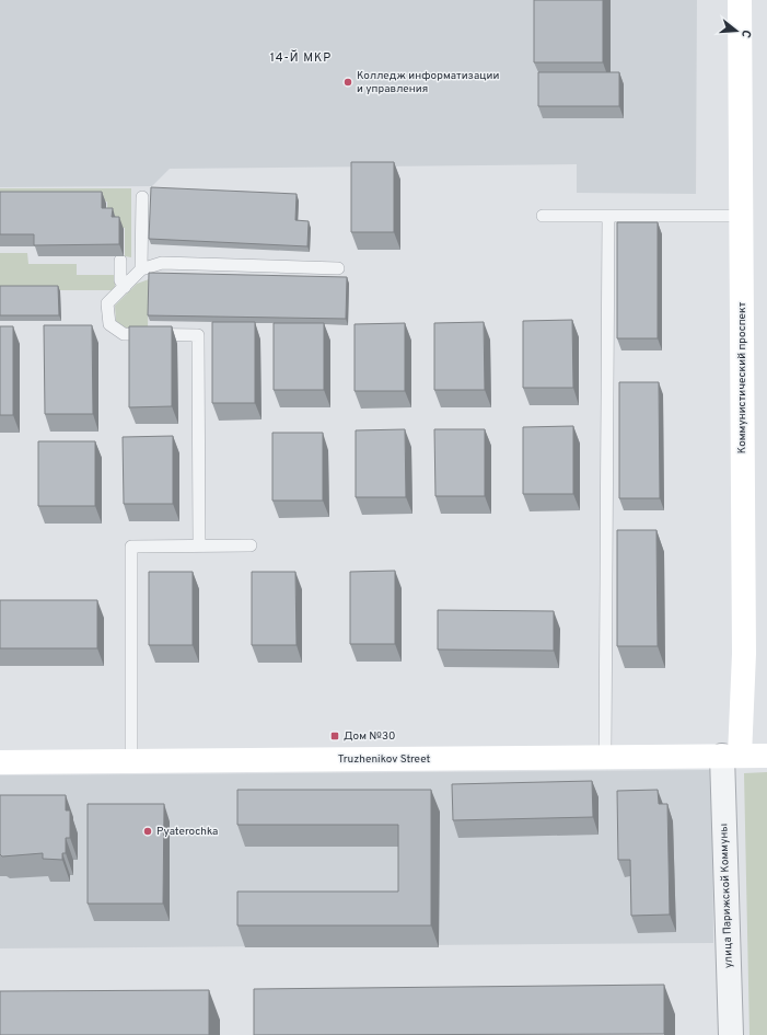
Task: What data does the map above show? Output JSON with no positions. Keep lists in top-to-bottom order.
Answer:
{
  "streets": {
    "main road": ["Коммунистический проспект", "Truzhenikov Street"],
    "street": ["улица Парижской Коммуны"]
  },
  "crossings": [
    ["Коммунистический проспект", "Truzhenikov Street"],
    ["Коммунистический проспект", "улица Парижской Коммуны"],
    ["Truzhenikov Street", "улица Парижской Коммуны"]
  ],
  "districts": ["14-Й МКР"],
  "places": {
    "other": ["Колледж информатизации и управления", "Pyaterochka"],
    "transit": ["Дом №30"]
  },
  "north": "right"
}
